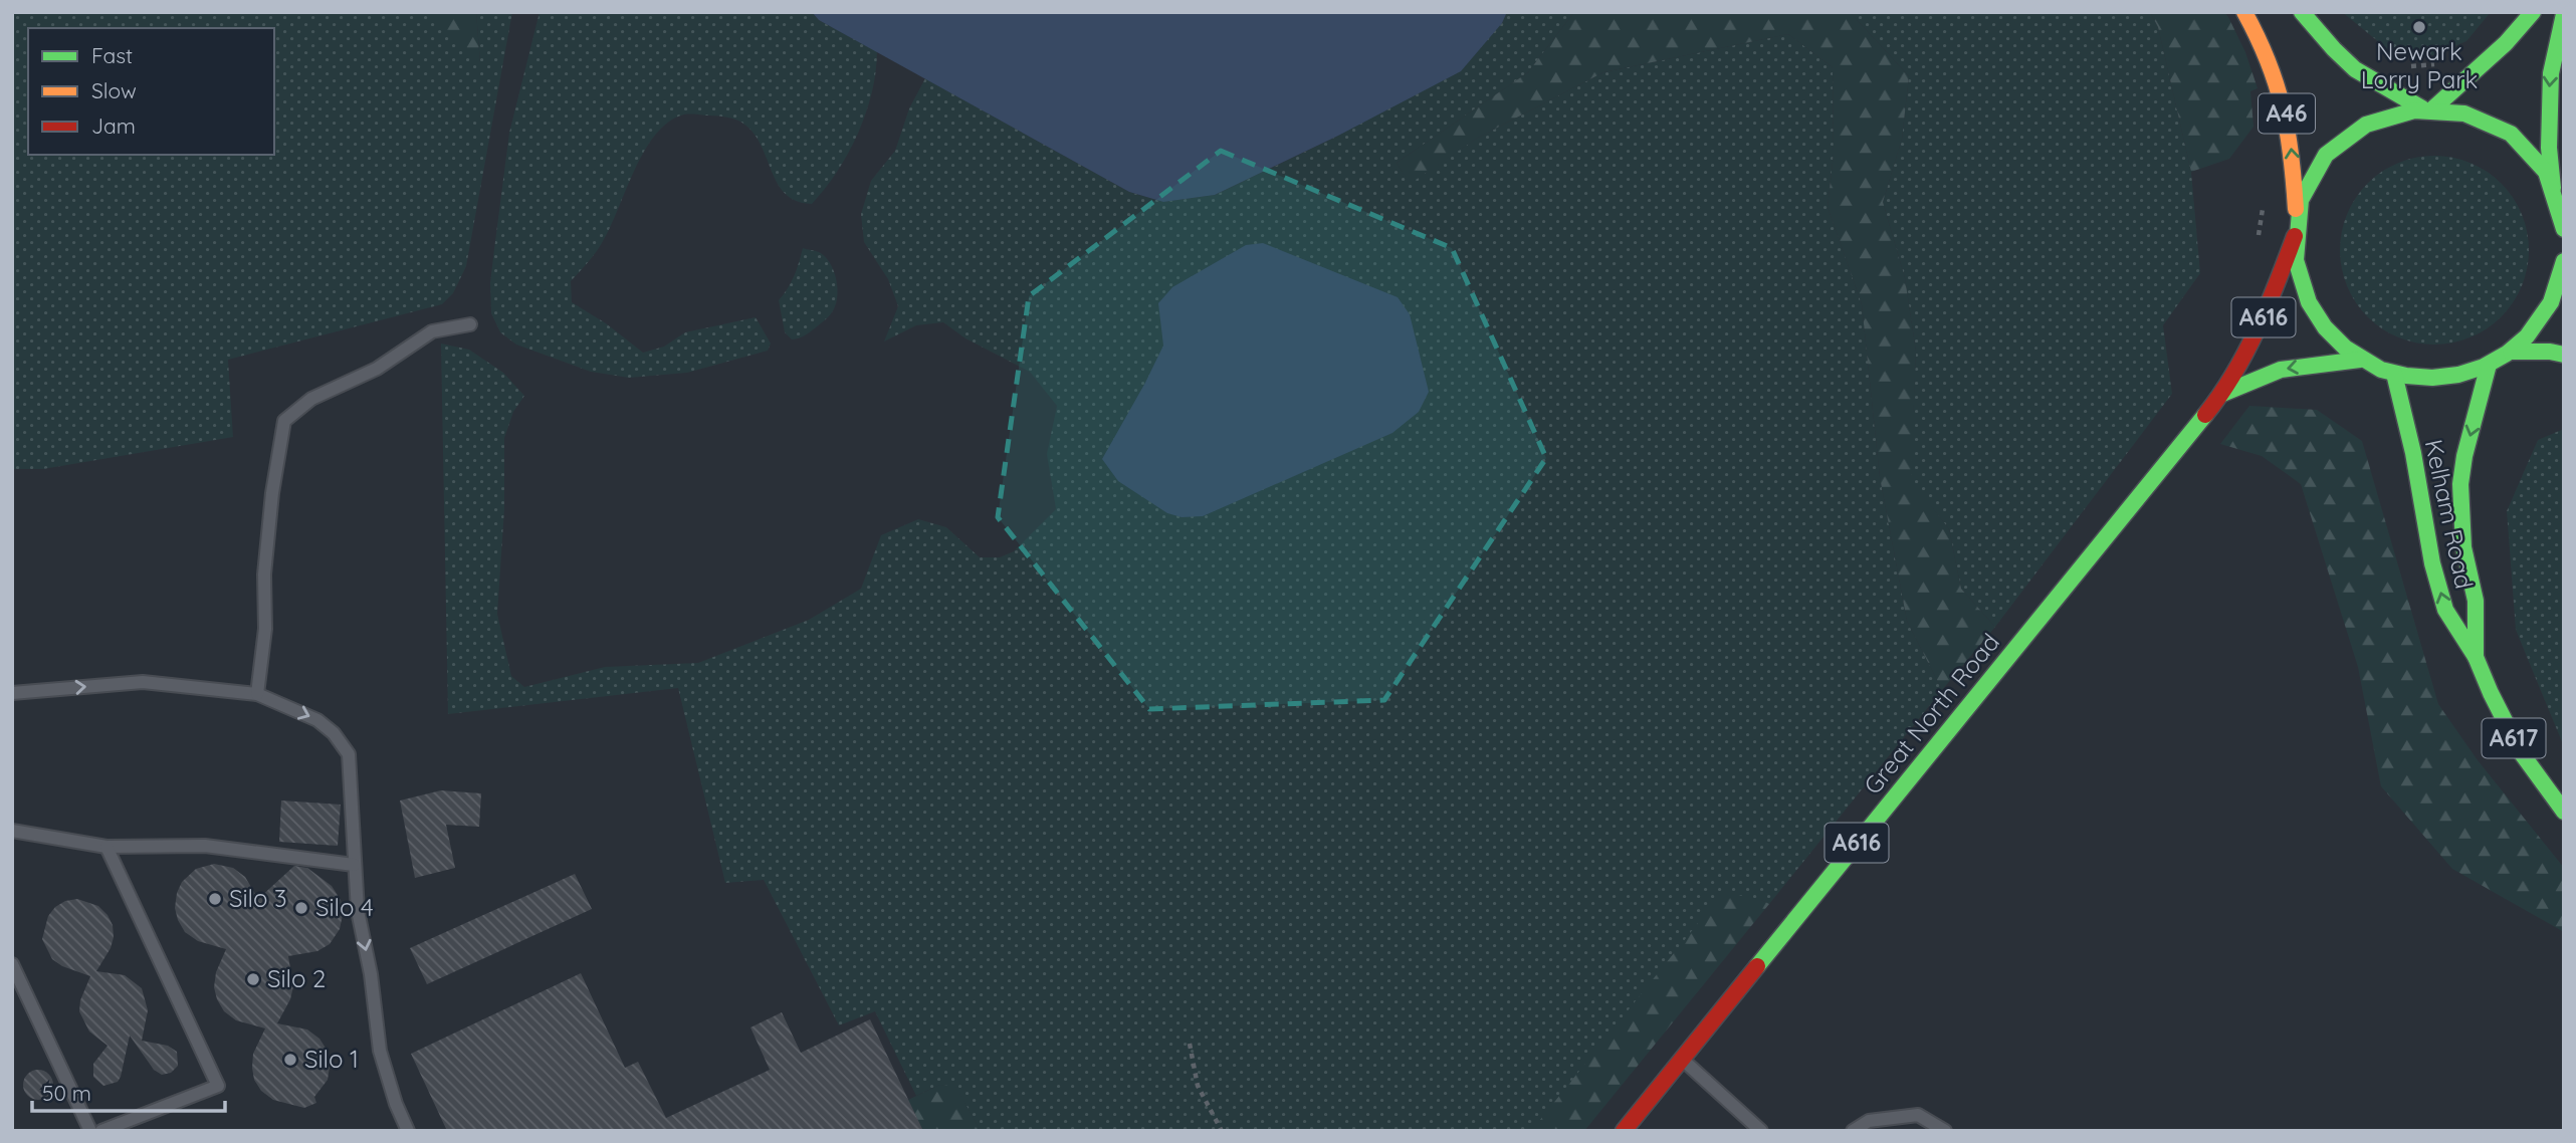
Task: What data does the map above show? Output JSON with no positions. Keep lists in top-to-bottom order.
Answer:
{
  "streets": {
    "main road": [
      "A46",
      "A616",
      "Kelham Road",
      "Great North Road",
      "A617"
    ]
  },
  "crossings": [
    ["A46", "Great North Road"]
  ],
  "places": [
    "Newark Lorry Park",
    "Silo 3",
    "Silo 4",
    "Silo 2",
    "Silo 1"
  ],
  "legend": ["Fast", "Slow", "Jam"],
  "scale_bar": "50 m"
}
